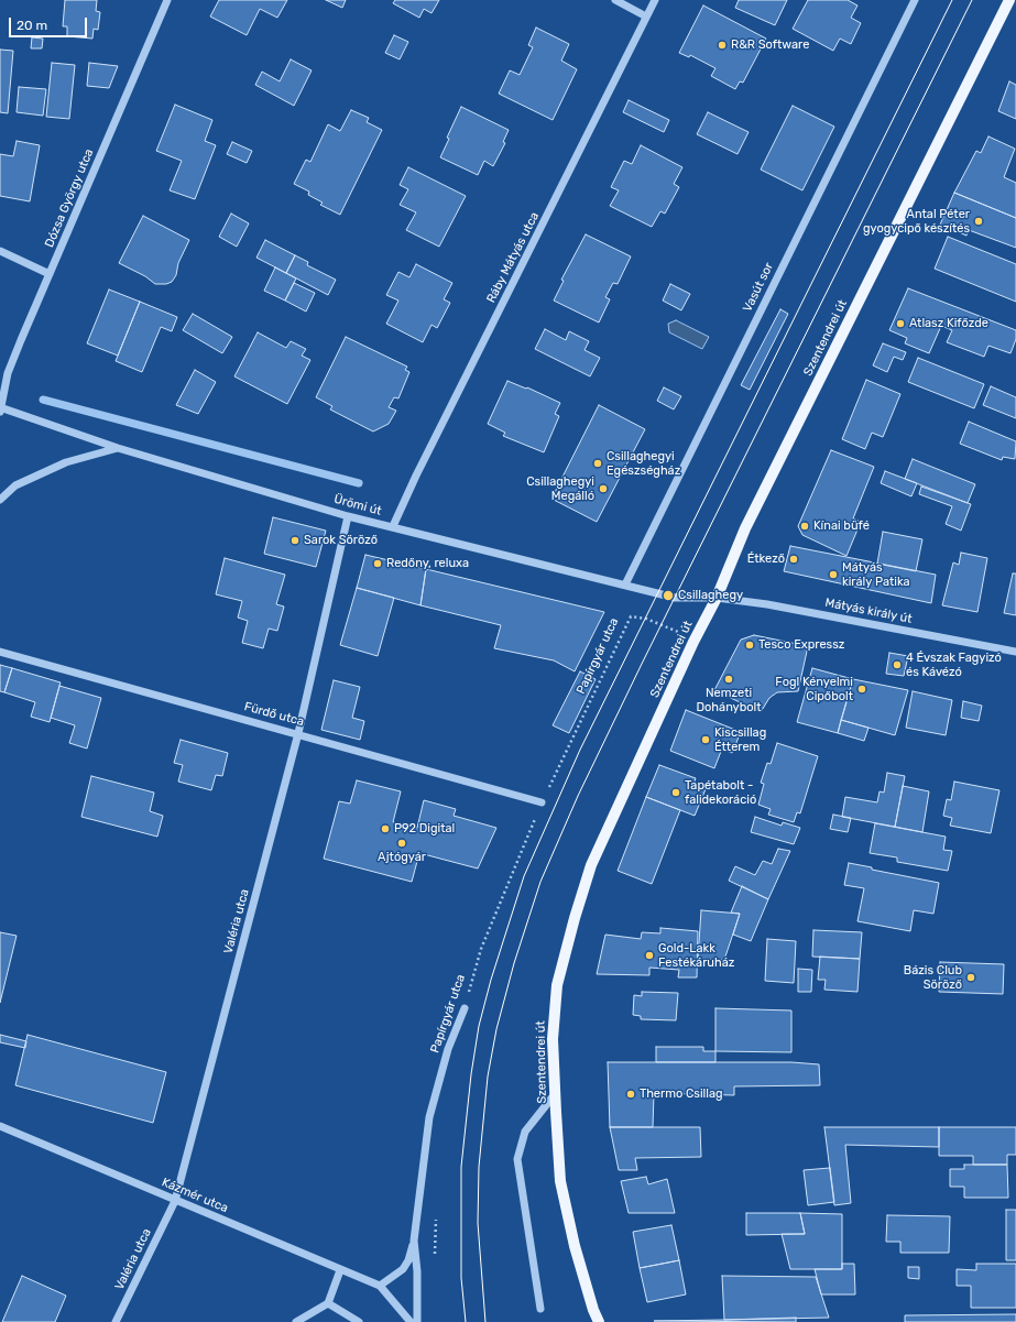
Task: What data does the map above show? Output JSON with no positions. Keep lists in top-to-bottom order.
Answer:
{
  "streets": {
    "main road": ["Szentendrei út"],
    "street": [
      "Dózsa György utca",
      "Ráby Mátyás utca",
      "Vasút sor",
      "Ürömi út",
      "Mátyás király út",
      "Papírgyár utca",
      "Fürdő utca",
      "Valéria utca",
      "Kázmér utca"
    ]
  },
  "crossings": [
    ["Dózsa György utca", "Ürömi út"],
    ["Ráby Mátyás utca", "Ürömi út"],
    ["Vasút sor", "Ürömi út"],
    ["Szentendrei út", "Ürömi út"],
    ["Szentendrei út", "Mátyás király út"],
    ["Ürömi út", "Mátyás király út"],
    ["Ürömi út", "Valéria utca"],
    ["Papírgyár utca", "Fürdő utca"],
    ["Fürdő utca", "Valéria utca"],
    ["Valéria utca", "Kázmér utca"]
  ],
  "places": [
    "R&R Software",
    "Antal Péter gyogycipő készítés",
    "Atlasz Kifőzde",
    "Csillaghegyi Egészségház",
    "Csillaghegyi Megálló",
    "Kínai büfé",
    "Sarok Söröző",
    "Étkező",
    "Redőny, reluxa",
    "Mátyás király Patika",
    "Csillaghegy",
    "Tesco Expressz",
    "4 Évszak Fagyizó és Kávézó",
    "Nemzeti Dohánybolt",
    "Fogl Kényelmi Cipőbolt",
    "Kiscsillag Étterem",
    "Tapétabolt - falidekoráció",
    "P92 Digital",
    "Ajtógyár",
    "Gold-Lakk Festékáruház",
    "Bázis Club Söröző",
    "Thermo Csillag"
  ],
  "scale_bar": "20 m"
}
